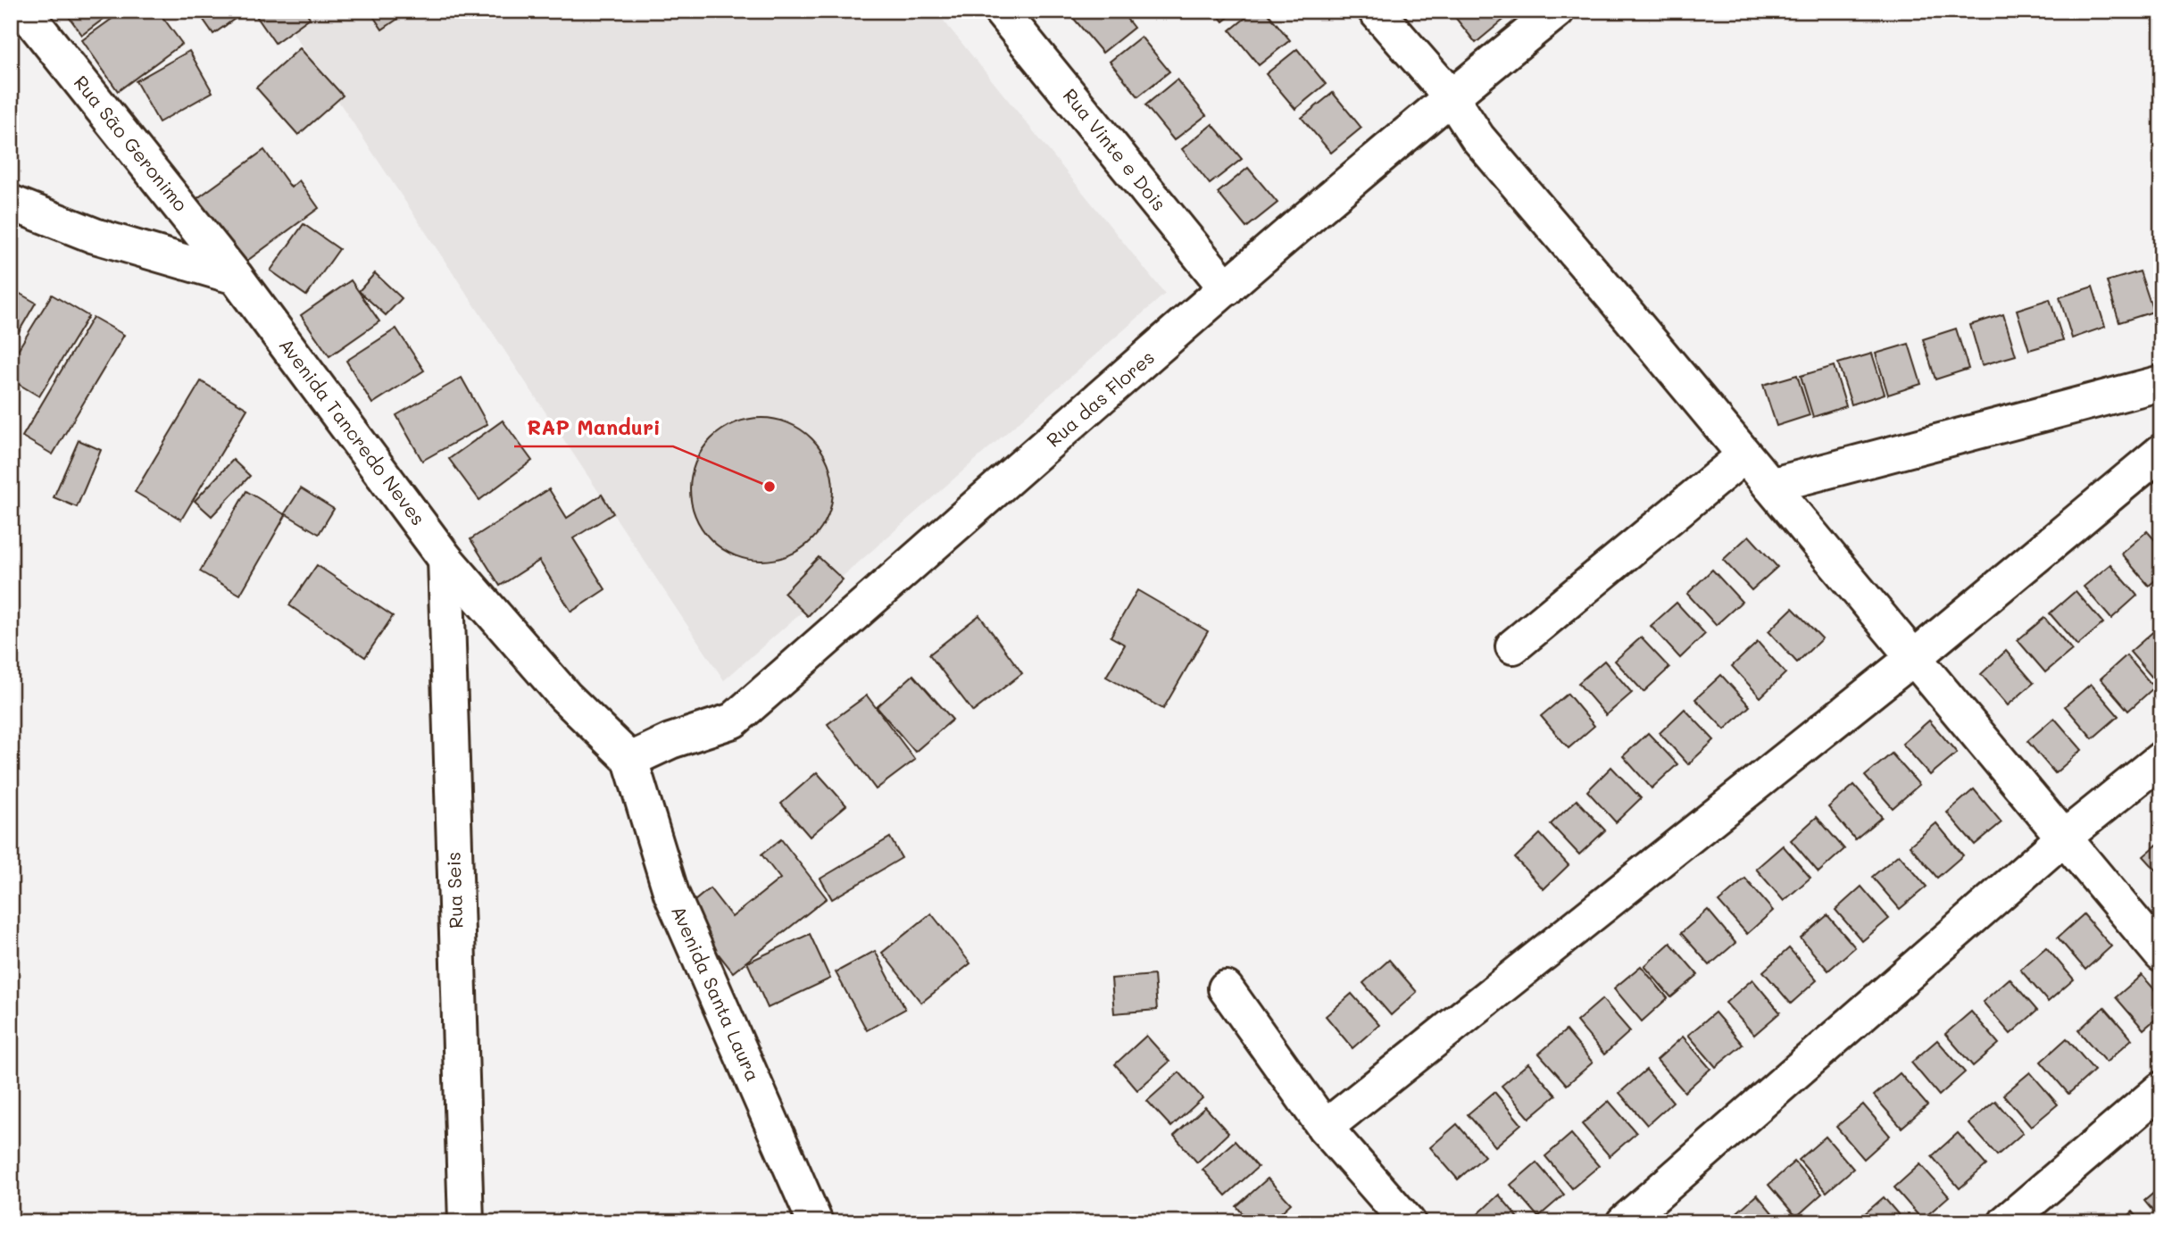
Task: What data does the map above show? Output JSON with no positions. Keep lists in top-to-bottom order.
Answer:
{
  "streets": {
    "street": [
      "Rua São Geronimo",
      "Rua Vinte e Dois",
      "Rua das Flores",
      "Avenida Tancredo Neves",
      "Rua Seis",
      "Avenida Santa Laura"
    ]
  },
  "crossings": [
    ["Rua São Geronimo", "Avenida Tancredo Neves"],
    ["Rua Vinte e Dois", "Rua das Flores"],
    ["Rua das Flores", "Avenida Tancredo Neves"],
    ["Rua das Flores", "Avenida Santa Laura"],
    ["Avenida Tancredo Neves", "Rua Seis"],
    ["Avenida Tancredo Neves", "Avenida Santa Laura"]
  ],
  "places": ["RAP Manduri"]
}
